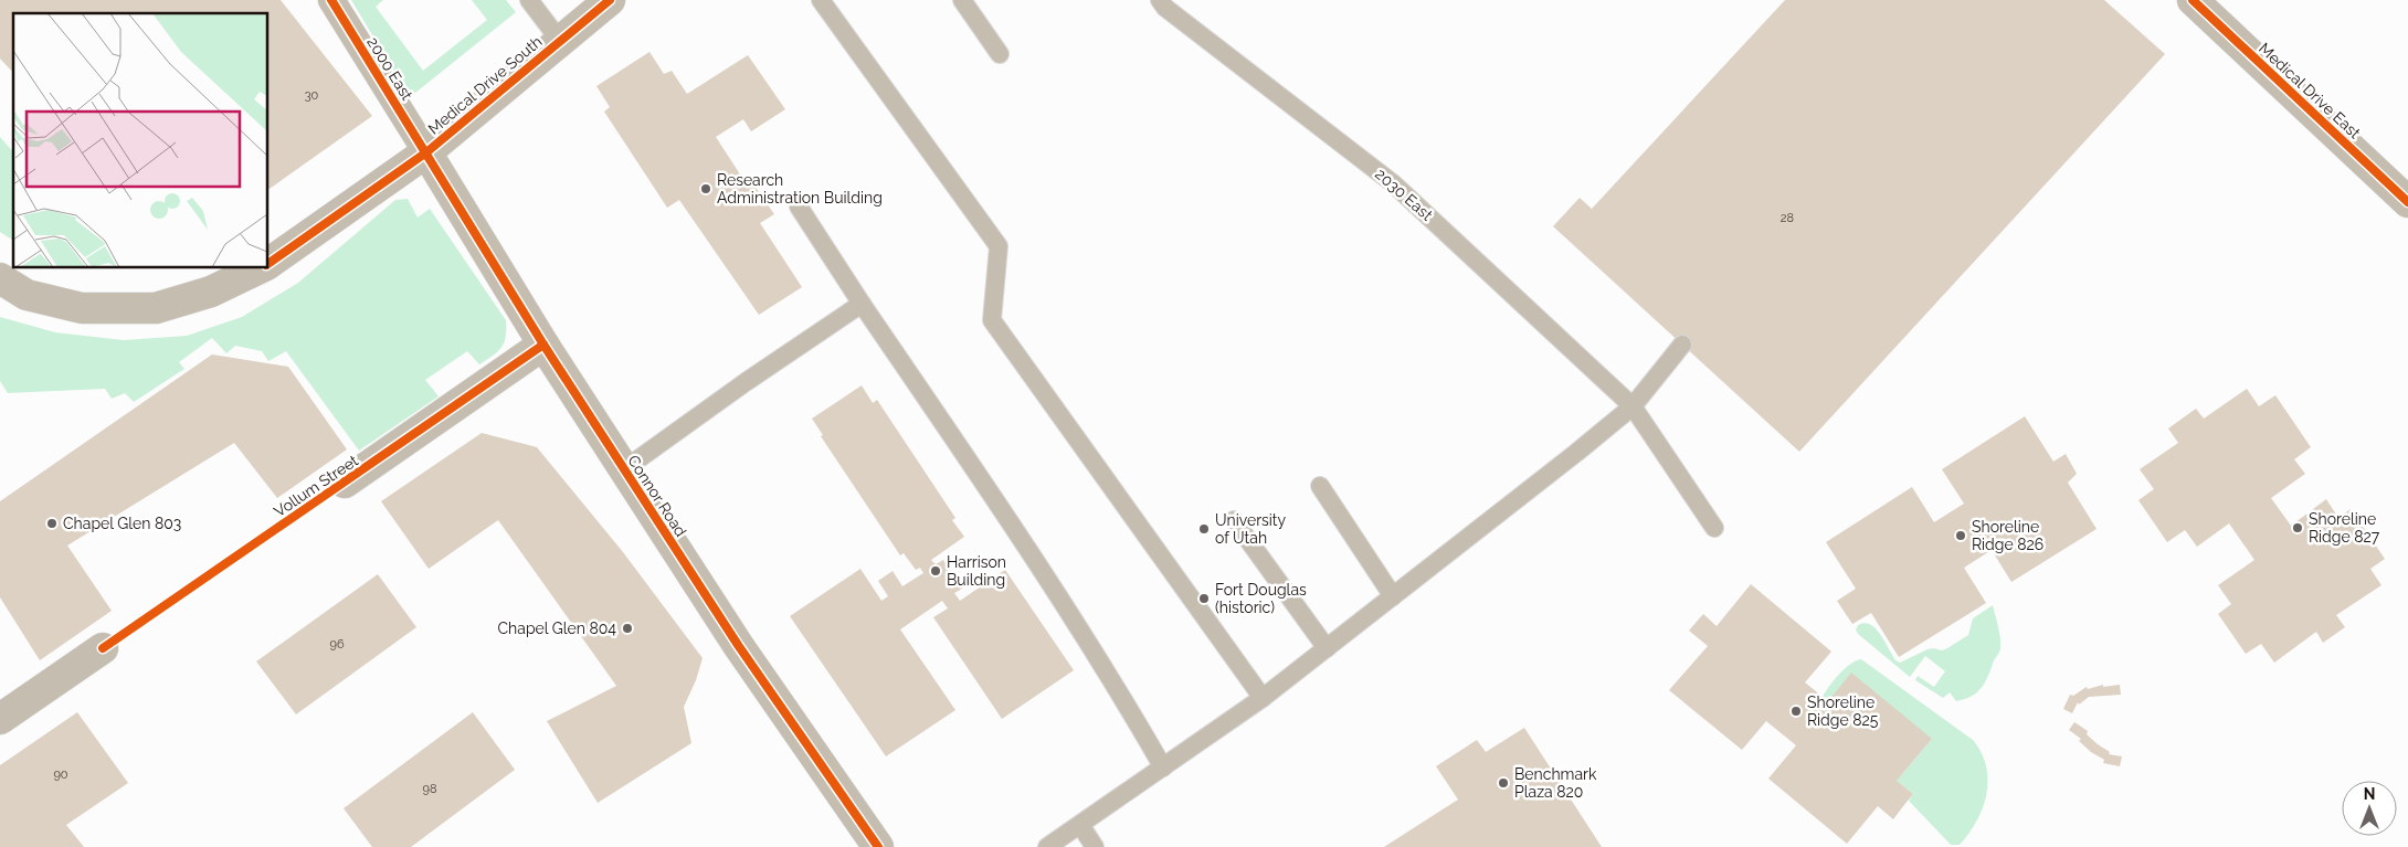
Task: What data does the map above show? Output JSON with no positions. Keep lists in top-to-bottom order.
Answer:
{
  "streets": {
    "street": [
      "2000 East",
      "Medical Drive South",
      "Medical Drive East",
      "Vollum Street",
      "Connor Road"
    ],
    "lane": ["2030 East"]
  },
  "crossings": [
    ["2000 East", "Medical Drive South"],
    ["2000 East", "Connor Road"],
    ["Medical Drive South", "Connor Road"],
    ["Vollum Street", "Connor Road"]
  ],
  "places": [
    "Research Administration Building",
    "Chapel Glen 803",
    "Shoreline Ridge 827",
    "University of Utah",
    "Shoreline Ridge 826",
    "Harrison Building",
    "Fort Douglas (historic)",
    "Chapel Glen 804",
    "Shoreline Ridge 825",
    "Benchmark Plaza 820"
  ],
  "house_numbers": [
    "30",
    "28",
    "96",
    "90",
    "98"
  ],
  "north": "top"
}
